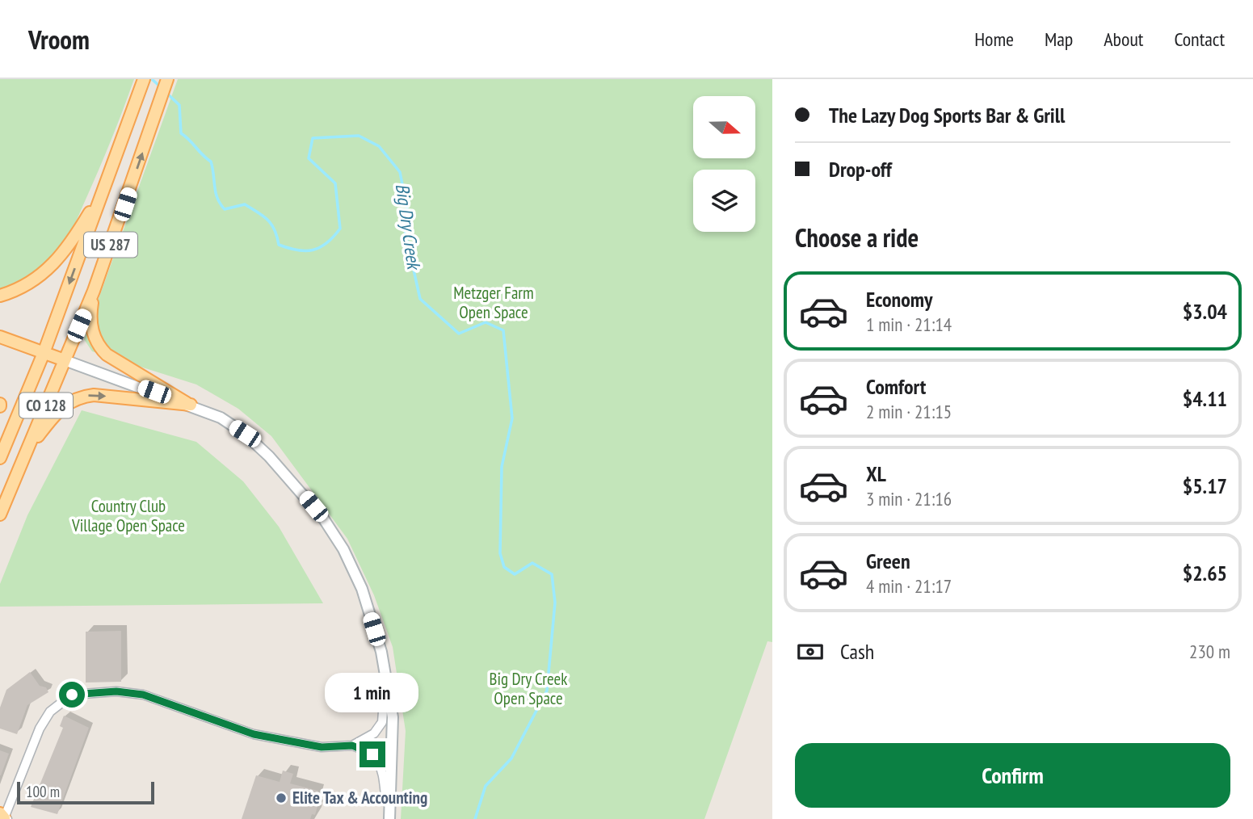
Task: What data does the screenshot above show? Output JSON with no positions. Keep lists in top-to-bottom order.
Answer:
{
  "streets": {
    "main road": ["US 287", "CO 128"]
  },
  "crossings": [
    ["US 287", "CO 128"]
  ],
  "water": ["Big Dry Creek"],
  "parks": ["Metzger Farm Open Space", "Country Club Village Open Space", "Big Dry Creek Open Space"],
  "places": ["Elite Tax & Accounting"],
  "scale_bar": "100 m",
  "north": "right",
  "page": {
    "header": "Vroom",
    "nav": [
      "Home",
      "Map",
      "About",
      "Contact"
    ],
    "banner": ["The Lazy Dog Sports Bar & Grill", "Drop-off"],
    "heading": "Choose a ride",
    "list": [
      {
        "name": "Economy",
        "note": "1 min · 21:14",
        "value": "$3.04"
      },
      {
        "name": "Comfort",
        "note": "2 min · 21:15",
        "value": "$4.11"
      },
      {
        "name": "XL",
        "note": "3 min · 21:16",
        "value": "$5.17"
      },
      {
        "name": "Green",
        "note": "4 min · 21:17",
        "value": "$2.65"
      }
    ],
    "pay": ["Cash", "230 m"],
    "bubble": "1 min",
    "buttons": "Confirm",
    "scale": "100 m"
  }
}
